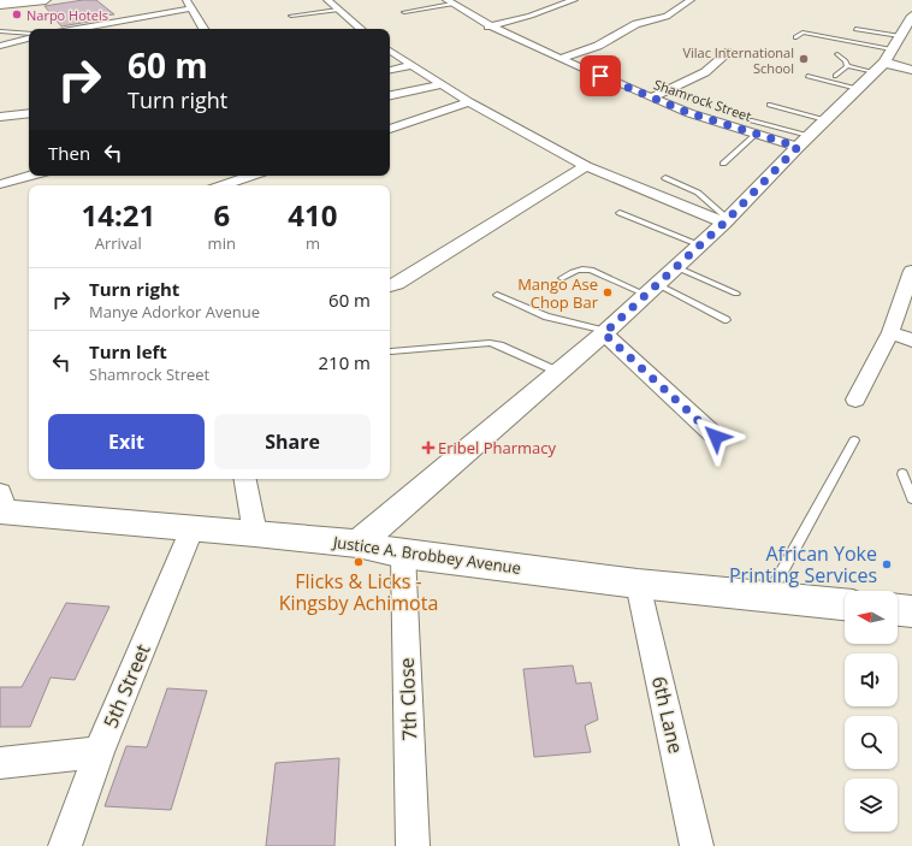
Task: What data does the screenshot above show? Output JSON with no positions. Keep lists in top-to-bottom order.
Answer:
{
  "streets": {
    "street": [
      "Shamrock Street",
      "Justice A. Brobbey Avenue",
      "5th Street",
      "7th Close",
      "6th Lane"
    ]
  },
  "crossings": [
    ["Justice A. Brobbey Avenue", "5th Street"],
    ["Justice A. Brobbey Avenue", "7th Close"],
    ["Justice A. Brobbey Avenue", "6th Lane"]
  ],
  "places": {
    "other": [
      "Narpo Hotels",
      "Vilac International School",
      "Mango Ase Chop Bar",
      "Flicks & Licks - Kingsby Achimota",
      "African Yoke Printing Services"
    ],
    "health": ["Eribel Pharmacy"]
  },
  "north": "left",
  "page": {
    "turn": ["60 m", "Turn right"],
    "then": "Then",
    "eta": [
      "14:21",
      "Arrival",
      "6",
      "min",
      "410",
      "m"
    ],
    "list": [
      {
        "name": "Turn right",
        "note": "Manye Adorkor Avenue",
        "value": "60 m"
      },
      {
        "name": "Turn left",
        "note": "Shamrock Street",
        "value": "210 m"
      }
    ],
    "buttons": ["Exit", "Share"]
  }
}
